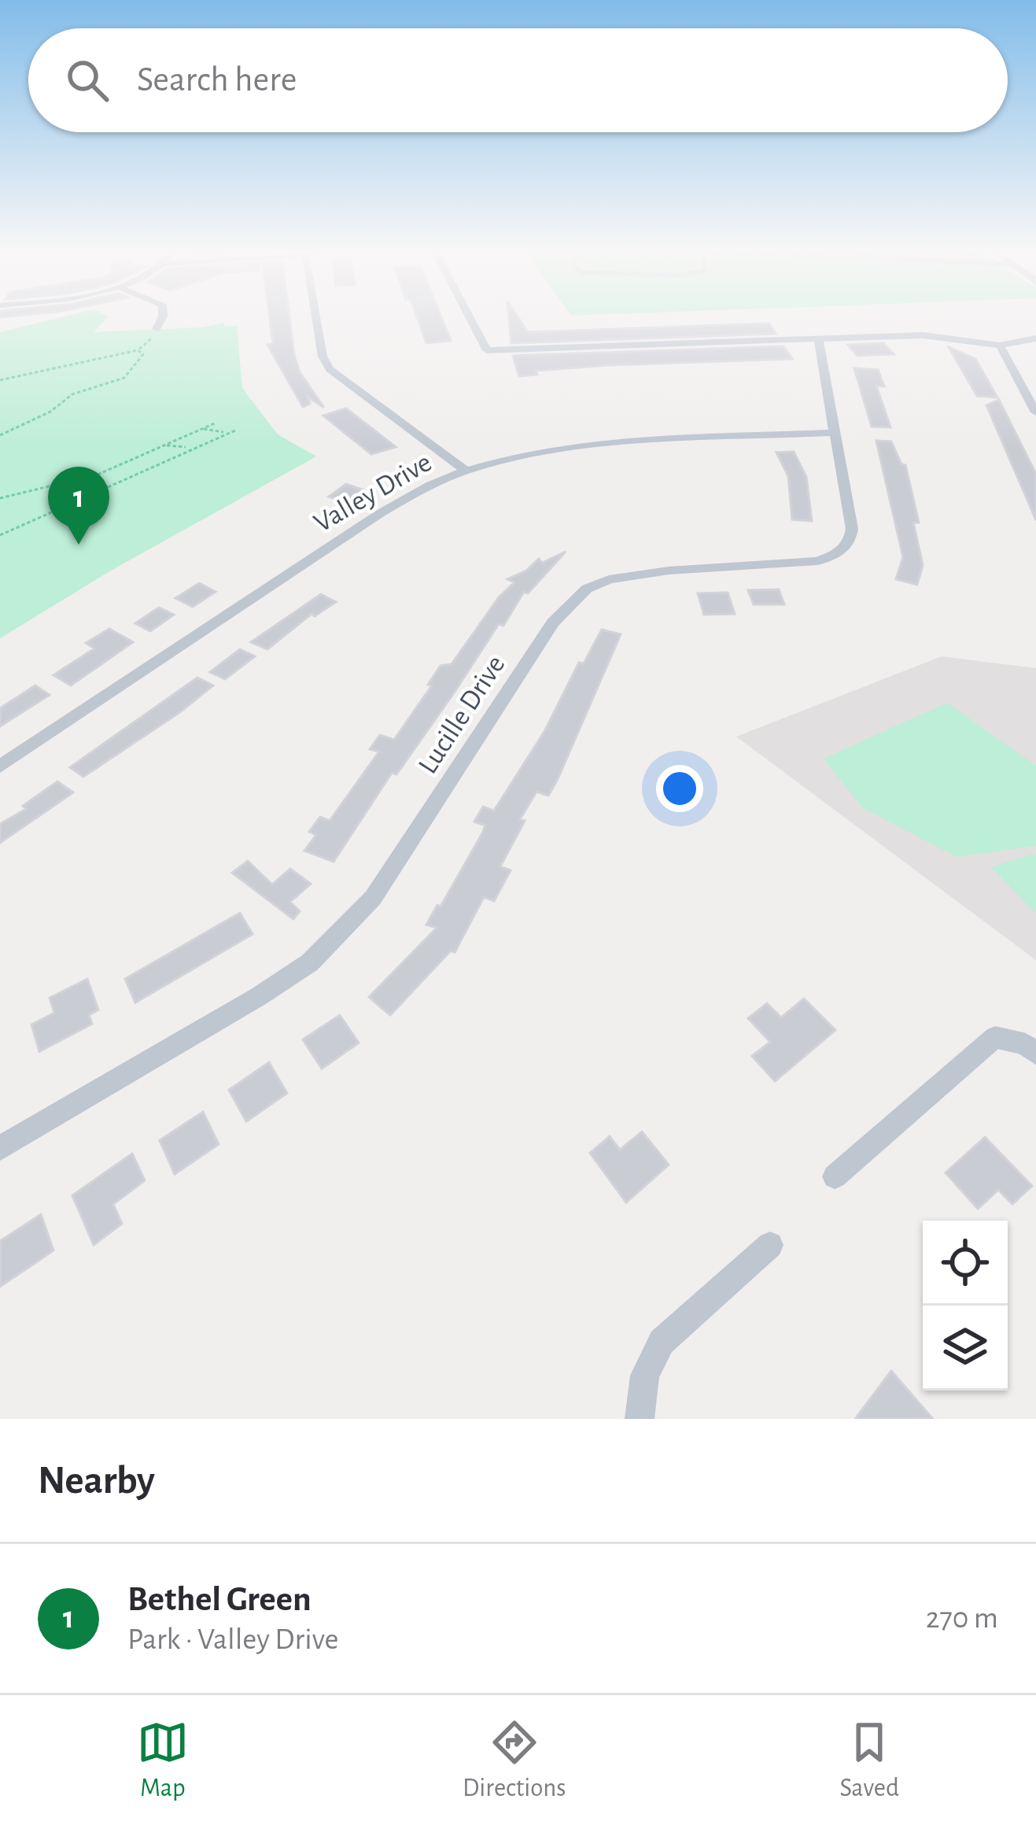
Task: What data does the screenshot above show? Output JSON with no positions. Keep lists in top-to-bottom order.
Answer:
{
  "streets": {
    "street": ["Valley Drive", "Lucille Drive"]
  },
  "crossings": [
    ["Valley Drive", "Lucille Drive"]
  ],
  "page": {
    "search": "Search here",
    "pins": "1",
    "heading": "Nearby",
    "list": [
      {
        "mark": "1",
        "name": "Bethel Green",
        "note": "Park · Valley Drive",
        "value": "270 m"
      }
    ],
    "nav": ["Map", "Directions", "Saved"]
  }
}
